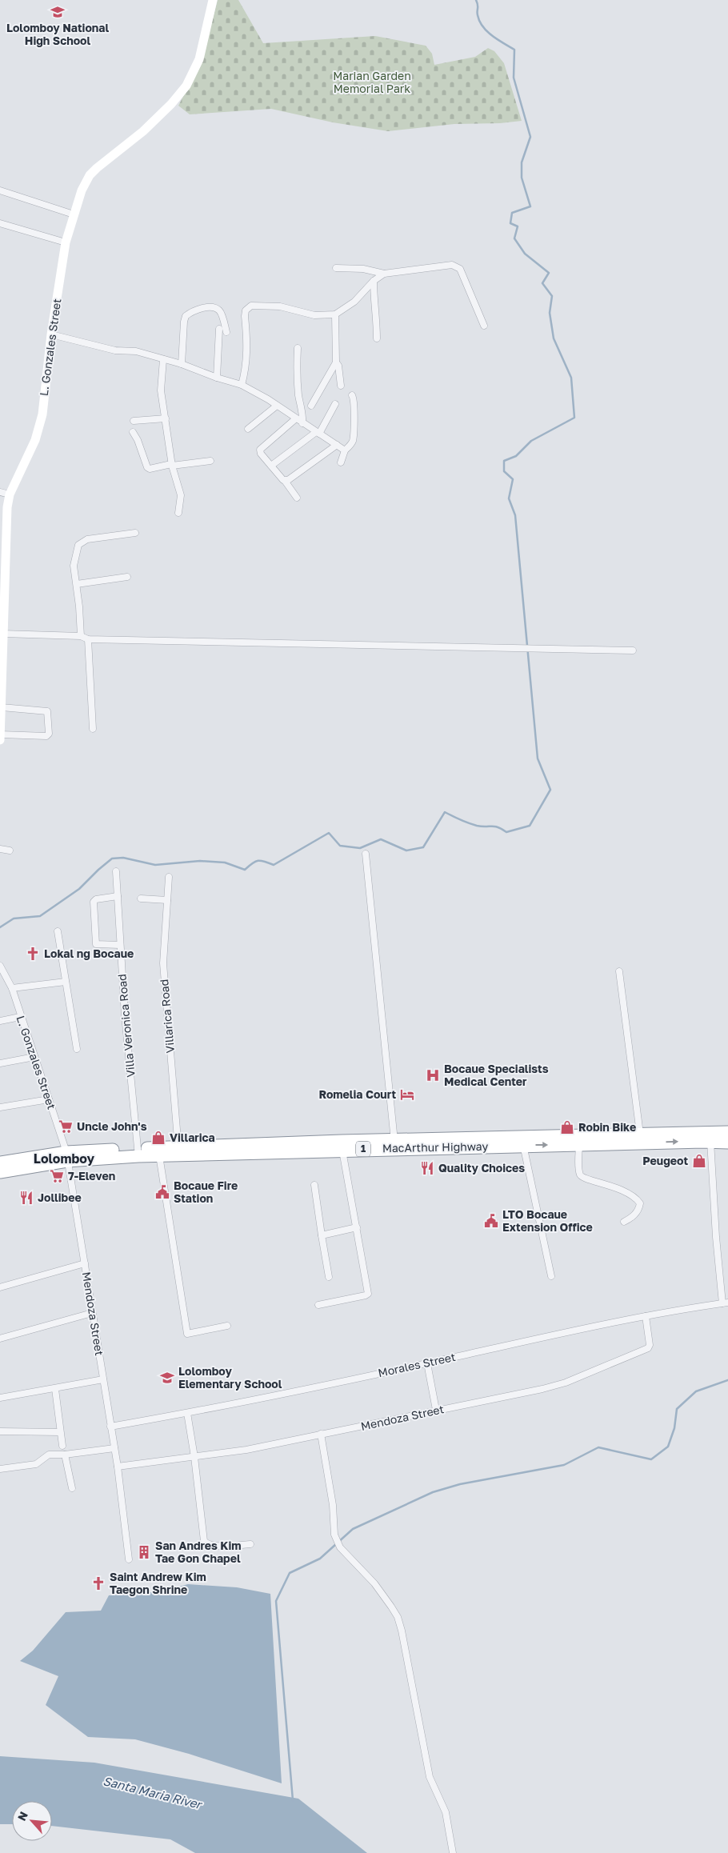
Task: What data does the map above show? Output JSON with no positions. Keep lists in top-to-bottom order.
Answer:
{
  "streets": {
    "highway": ["MacArthur Highway", "1"],
    "street": [
      "L. Gonzales Street",
      "Villarica Road",
      "Villa Veronica Road",
      "Mendoza Street",
      "Morales Street"
    ]
  },
  "crossings": [
    ["L. Gonzales Street", "MacArthur Highway"],
    ["L. Gonzales Street", "Mendoza Street"],
    ["Villarica Road", "MacArthur Highway"],
    ["Villa Veronica Road", "MacArthur Highway"],
    ["MacArthur Highway", "Mendoza Street"],
    ["Mendoza Street", "Morales Street"]
  ],
  "districts": ["Lolomboy"],
  "water": ["Santa Maria River"],
  "parks": ["Marian Garden Memorial Park"],
  "places": {
    "school or university": ["Lolomboy National High School", "Lolomboy Elementary School"],
    "church": ["Lokal ng Bocaue", "Saint Andrew Kim Taegon Shrine"],
    "hospital": ["Bocaue Specialists Medical Center"],
    "hotel": ["Romelia Court"],
    "supermarket": ["Uncle John's", "7-Eleven"],
    "shop": ["Robin Bike", "Villarica", "Peugeot"],
    "restaurant": ["Quality Choices", "Jollibee"],
    "public building": ["Bocaue Fire Station", "LTO Bocaue Extension Office"],
    "building": ["San Andres Kim Tae Gon Chapel"]
  },
  "north": "top left"
}
